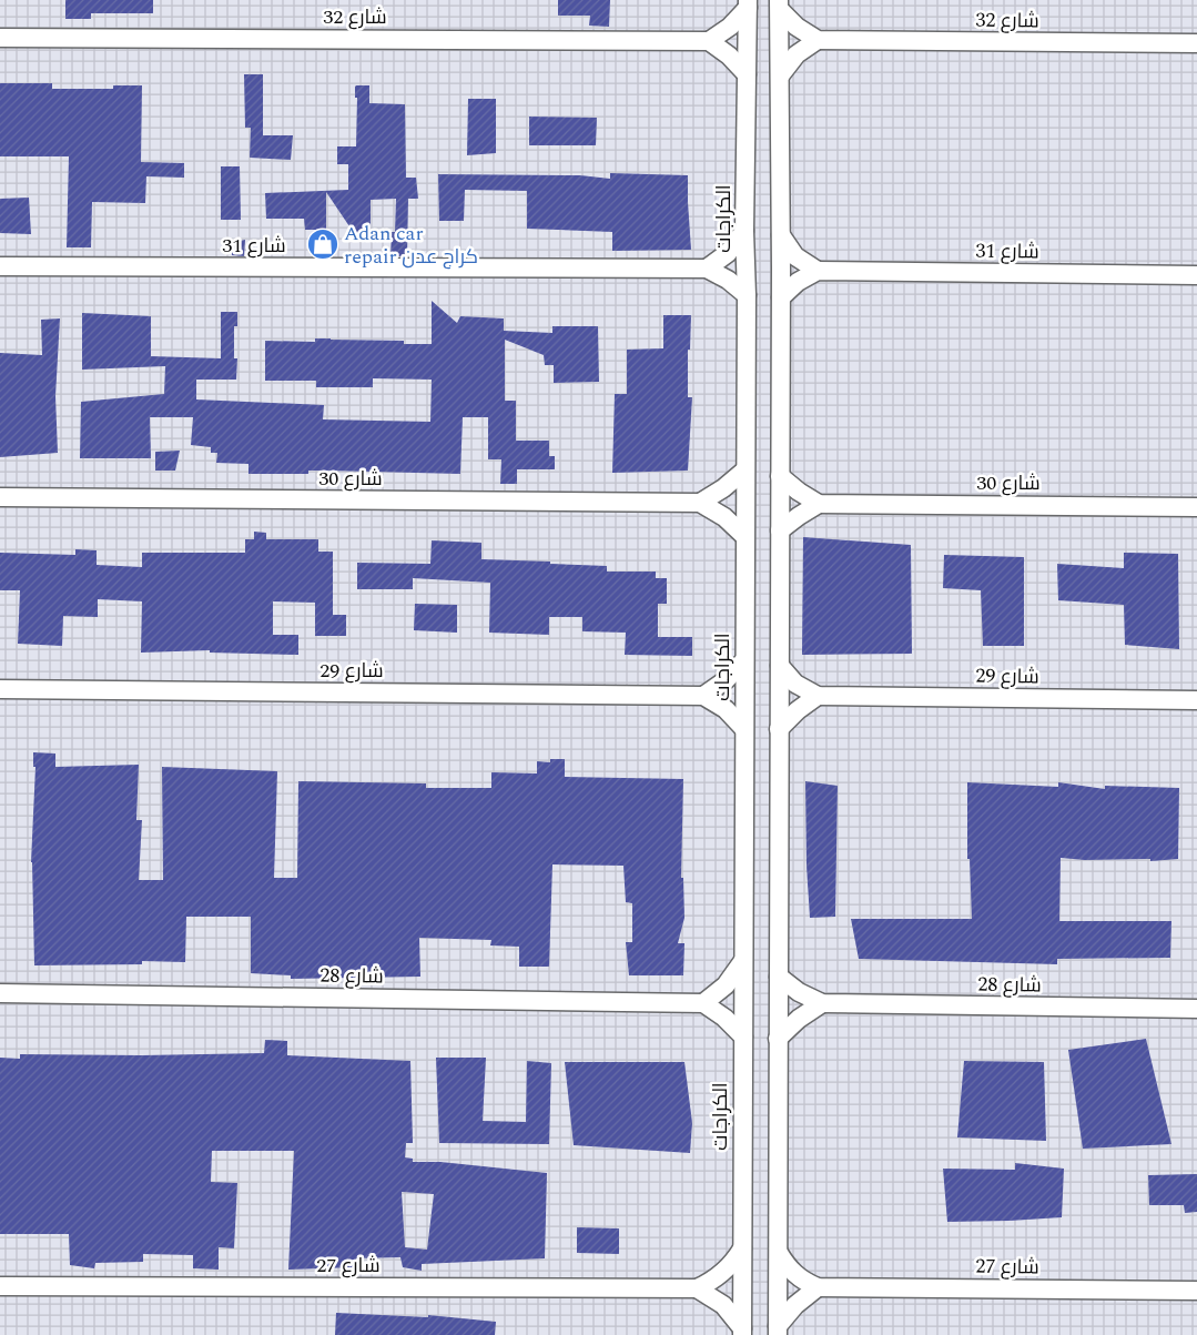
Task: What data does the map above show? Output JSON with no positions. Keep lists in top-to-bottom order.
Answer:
{
  "streets": {
    "street": [
      "شارع 32",
      "الكراجات",
      "شارع 31",
      "شارع 30",
      "شارع 29",
      "شارع 28",
      "شارع 27"
    ]
  },
  "crossings": [
    ["الكراجات", "شارع 31"],
    ["الكراجات", "شارع 27"]
  ],
  "places": {
    "shop": ["Adan car repair كراج عدن"]
  }
}
